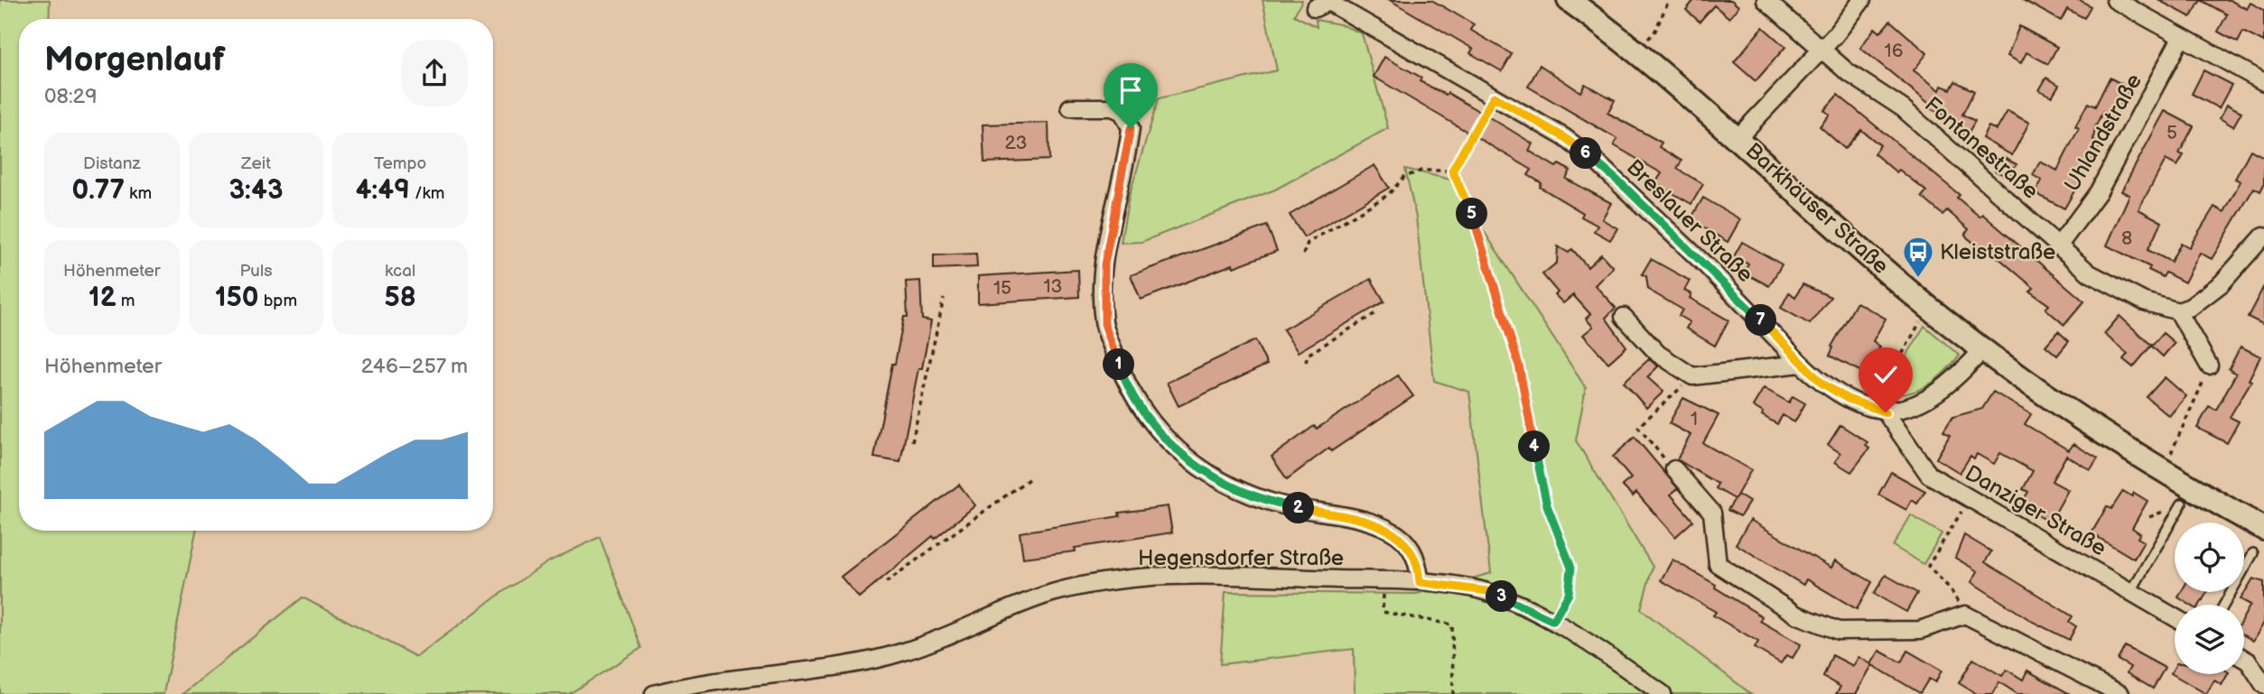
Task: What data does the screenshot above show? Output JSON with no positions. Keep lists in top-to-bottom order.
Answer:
{
  "streets": {
    "street": [
      "Uhlandstraße",
      "Fontanestraße",
      "Barkhäuser Straße",
      "Breslauer Straße",
      "Danziger Straße",
      "Hegensdorfer Straße"
    ]
  },
  "crossings": [
    ["Uhlandstraße", "Fontanestraße"],
    ["Breslauer Straße", "Danziger Straße"]
  ],
  "places": {
    "bus stop": ["Kleiststraße"]
  },
  "house_numbers": [
    "16",
    "5",
    "23",
    "8",
    "13",
    "15",
    "1"
  ],
  "page": {
    "heading": ["Morgenlauf", "08:29"],
    "stats": [
      ["Distanz", "0.77 km"],
      ["Zeit", "3:43"],
      ["Tempo", "4:49 /km"],
      ["Höhenmeter", "12 m"],
      ["Puls", "150 bpm"],
      ["kcal", "58"]
    ],
    "pins": [
      "6",
      "5",
      "7",
      "1",
      "4",
      "2",
      "3"
    ],
    "chart": ["Höhenmeter", "246–257 m"]
  }
}
